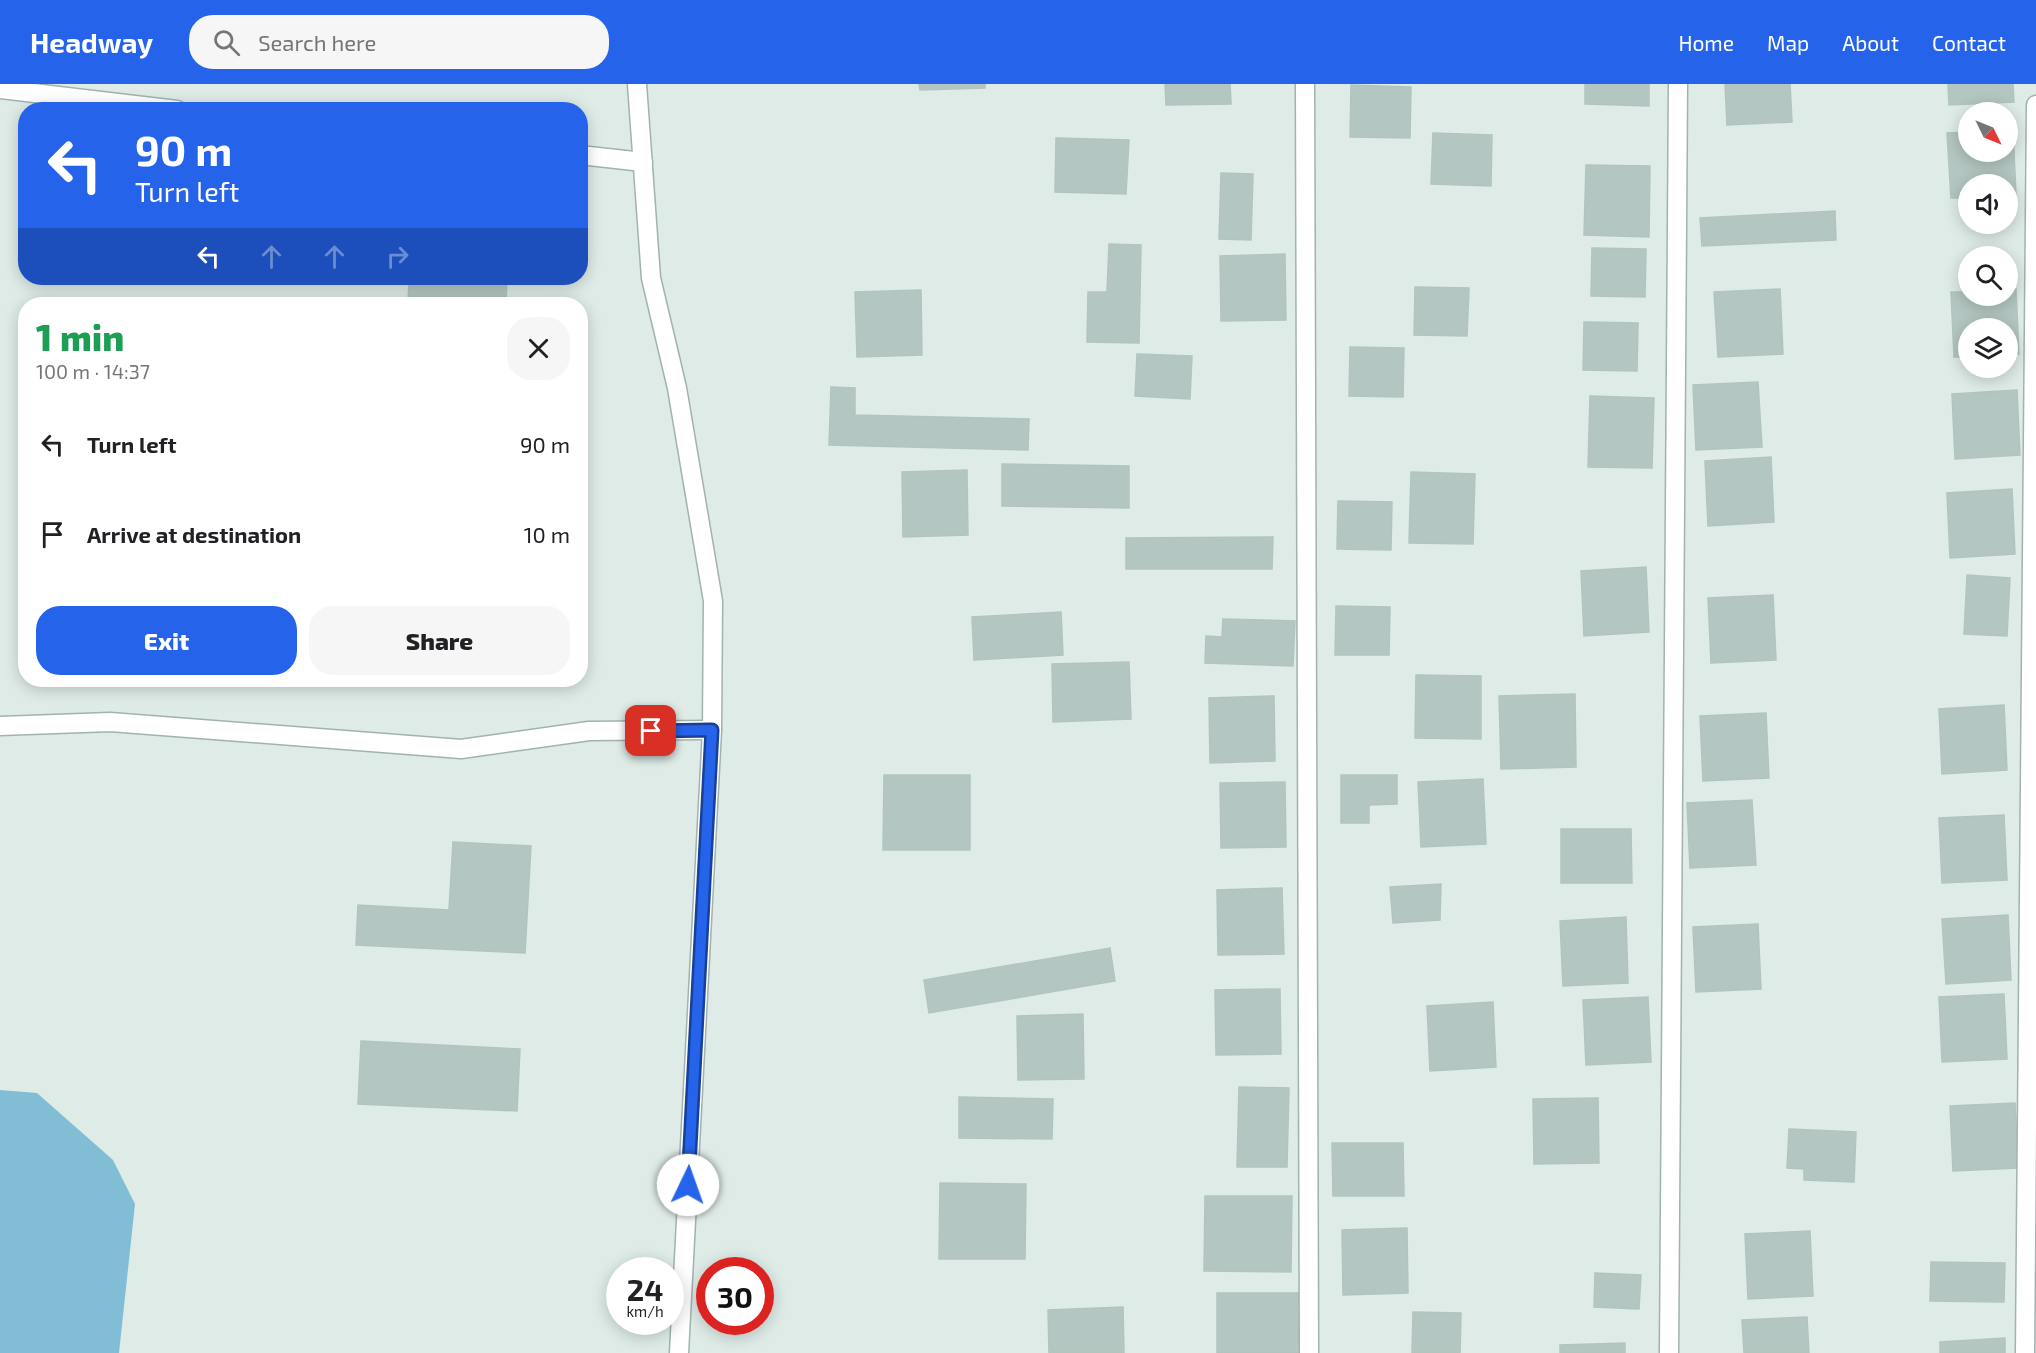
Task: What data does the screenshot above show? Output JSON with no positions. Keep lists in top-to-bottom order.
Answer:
{
  "north": "bottom right",
  "page": {
    "header": "Headway",
    "search": "Search here",
    "nav": [
      "Home",
      "Map",
      "About",
      "Contact"
    ],
    "turn": ["90 m", "Turn left"],
    "heading": ["1 min", "100 m · 14:37"],
    "list": [
      {
        "name": "Turn left",
        "value": "90 m"
      },
      {
        "name": "Arrive at destination",
        "value": "10 m"
      }
    ],
    "buttons": ["Exit", "Share"],
    "speed": "24 km/h",
    "limit": "30"
  }
}
